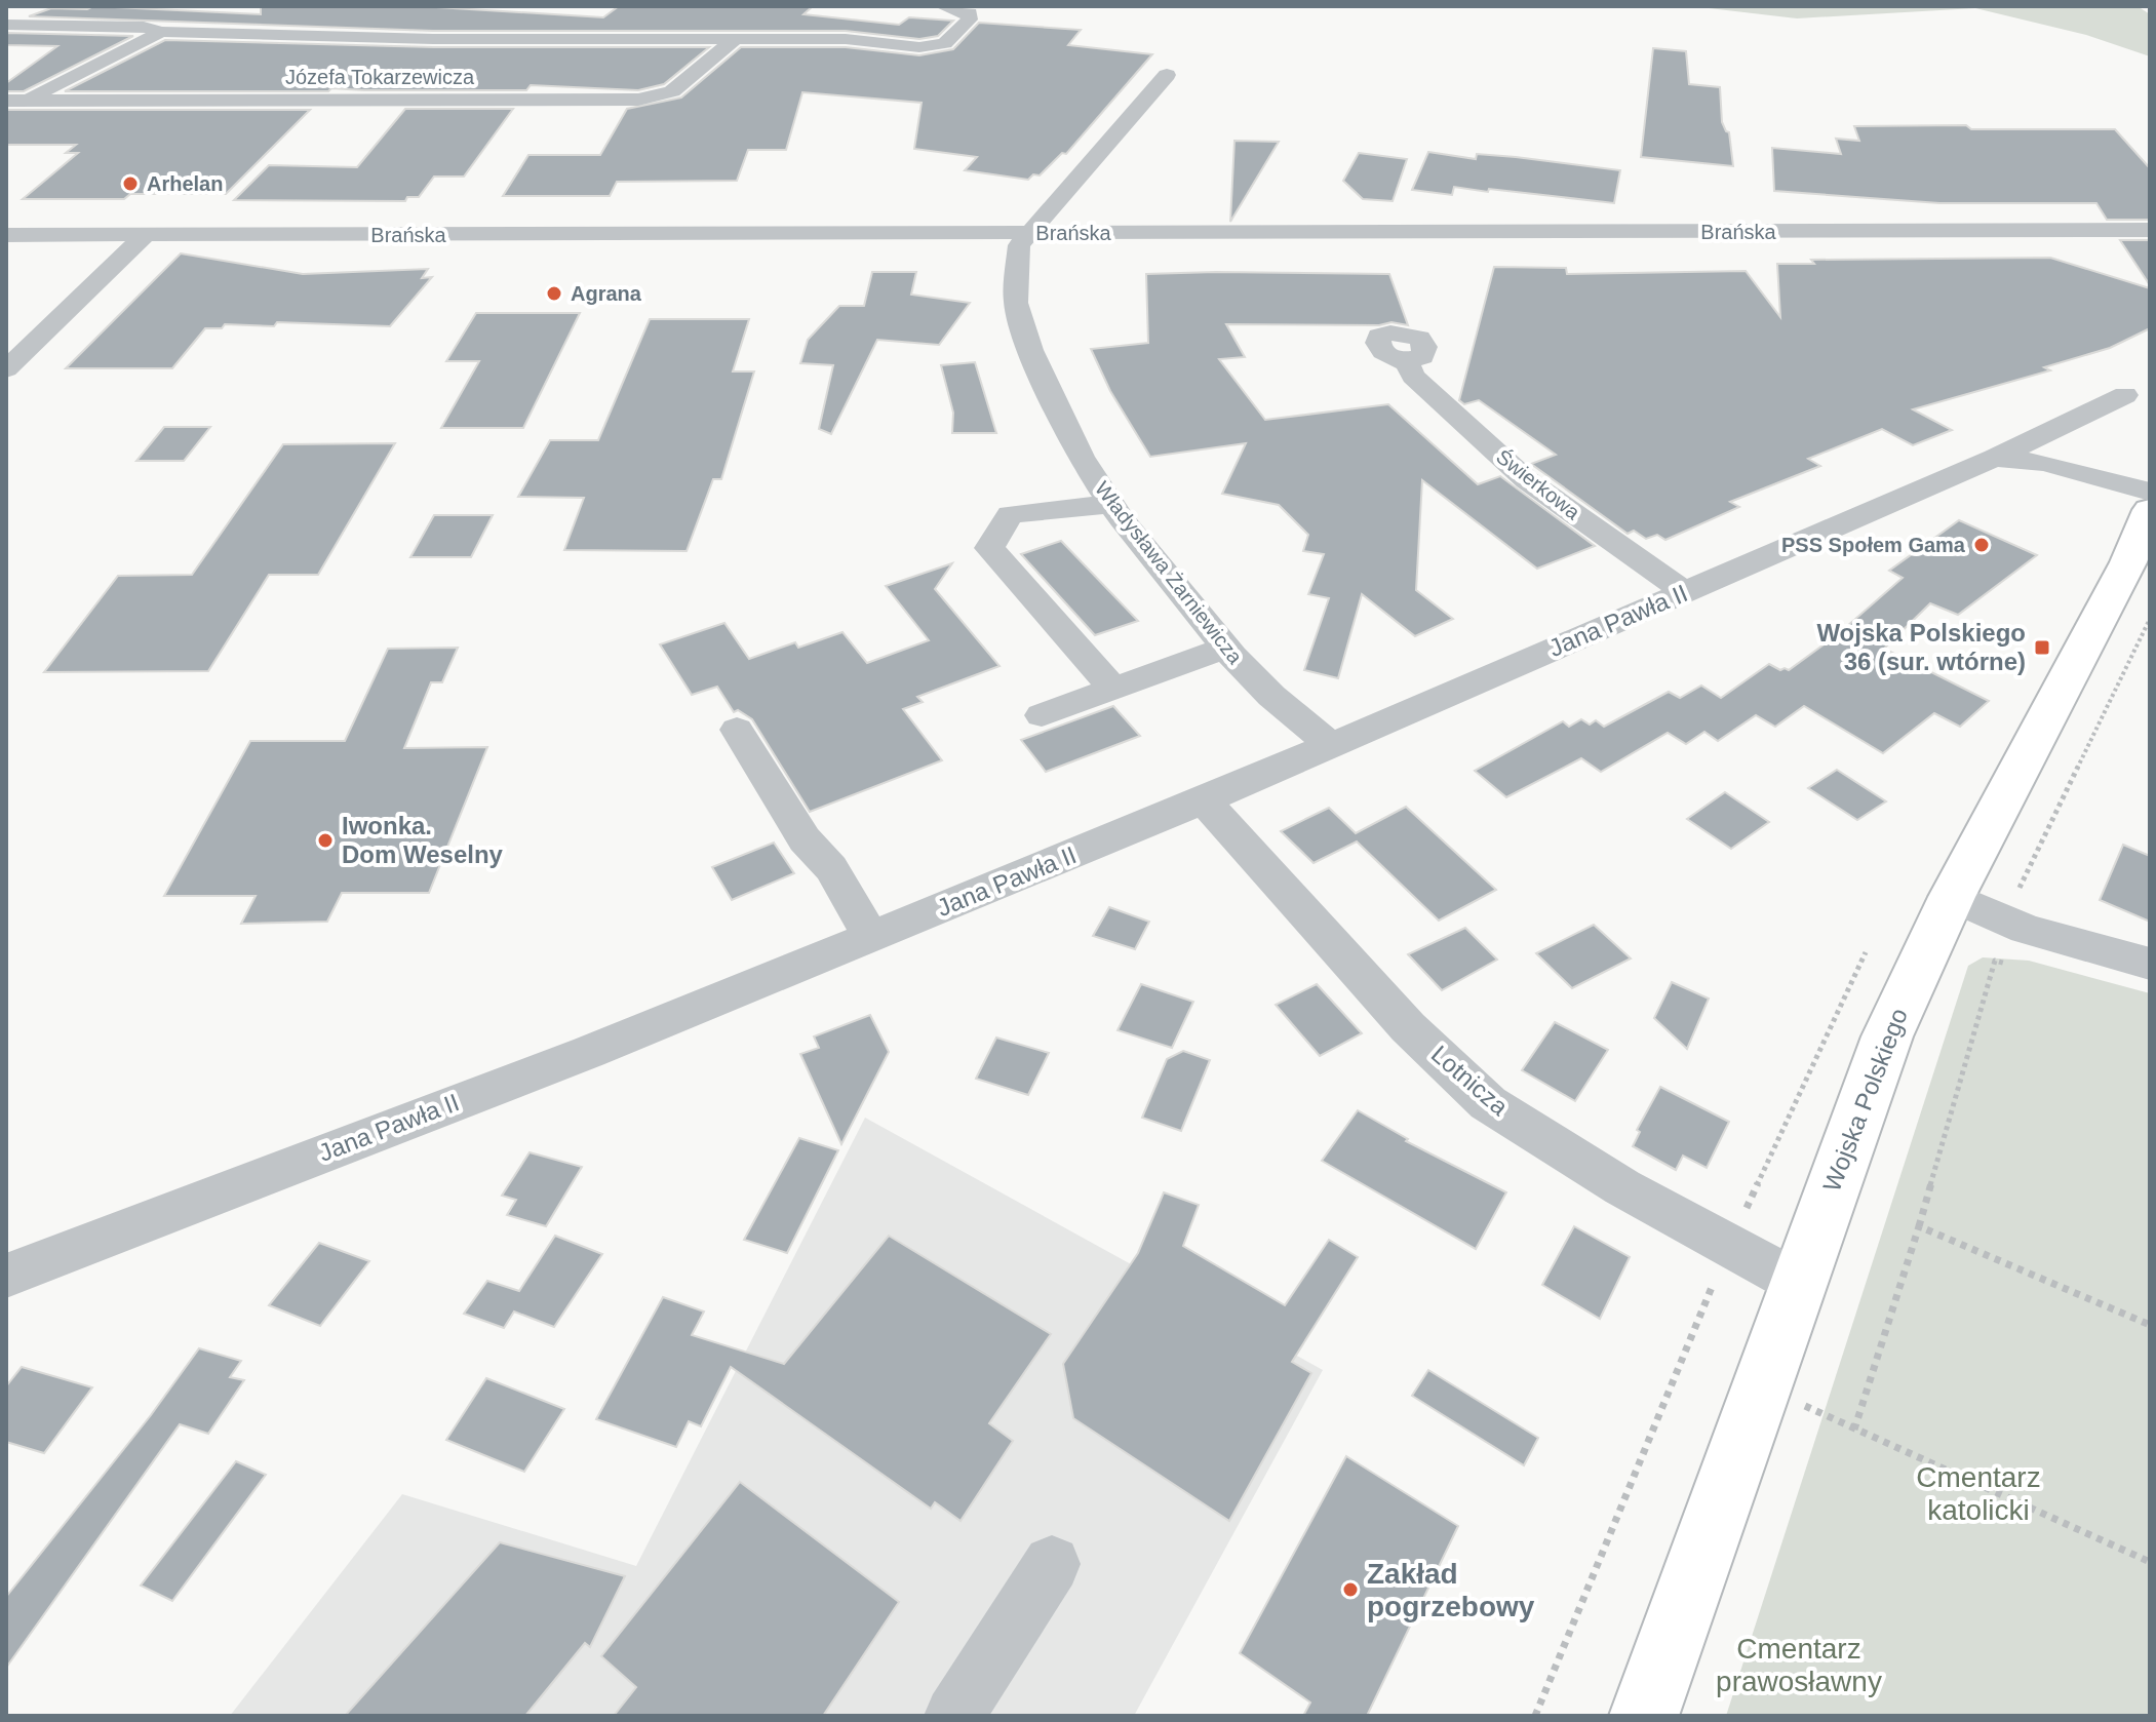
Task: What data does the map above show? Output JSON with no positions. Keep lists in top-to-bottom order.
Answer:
{
  "streets": {
    "main road": ["Wojska Polskiego"],
    "street": [
      "Józefa Tokarzewicza",
      "Brańska",
      "Świerkowa",
      "Władysława Żarniewicza",
      "Jana Pawła II",
      "Lotnicza"
    ]
  },
  "crossings": [
    ["Brańska", "Władysława Żarniewicza"],
    ["Świerkowa", "Jana Pawła II"],
    ["Władysława Żarniewicza", "Jana Pawła II"],
    ["Jana Pawła II", "Lotnicza"],
    ["Lotnicza", "Wojska Polskiego"]
  ],
  "parks": ["Cmentarz katolicki", "Cmentarz prawosławny"],
  "places": {
    "other": [
      "Arhelan",
      "Agrana",
      "PSS Społem Gama",
      "Iwonka. Dom Weselny",
      "Zakład pogrzebowy"
    ],
    "transit": ["Wojska Polskiego 36 (sur. wtórne)"]
  }
}
